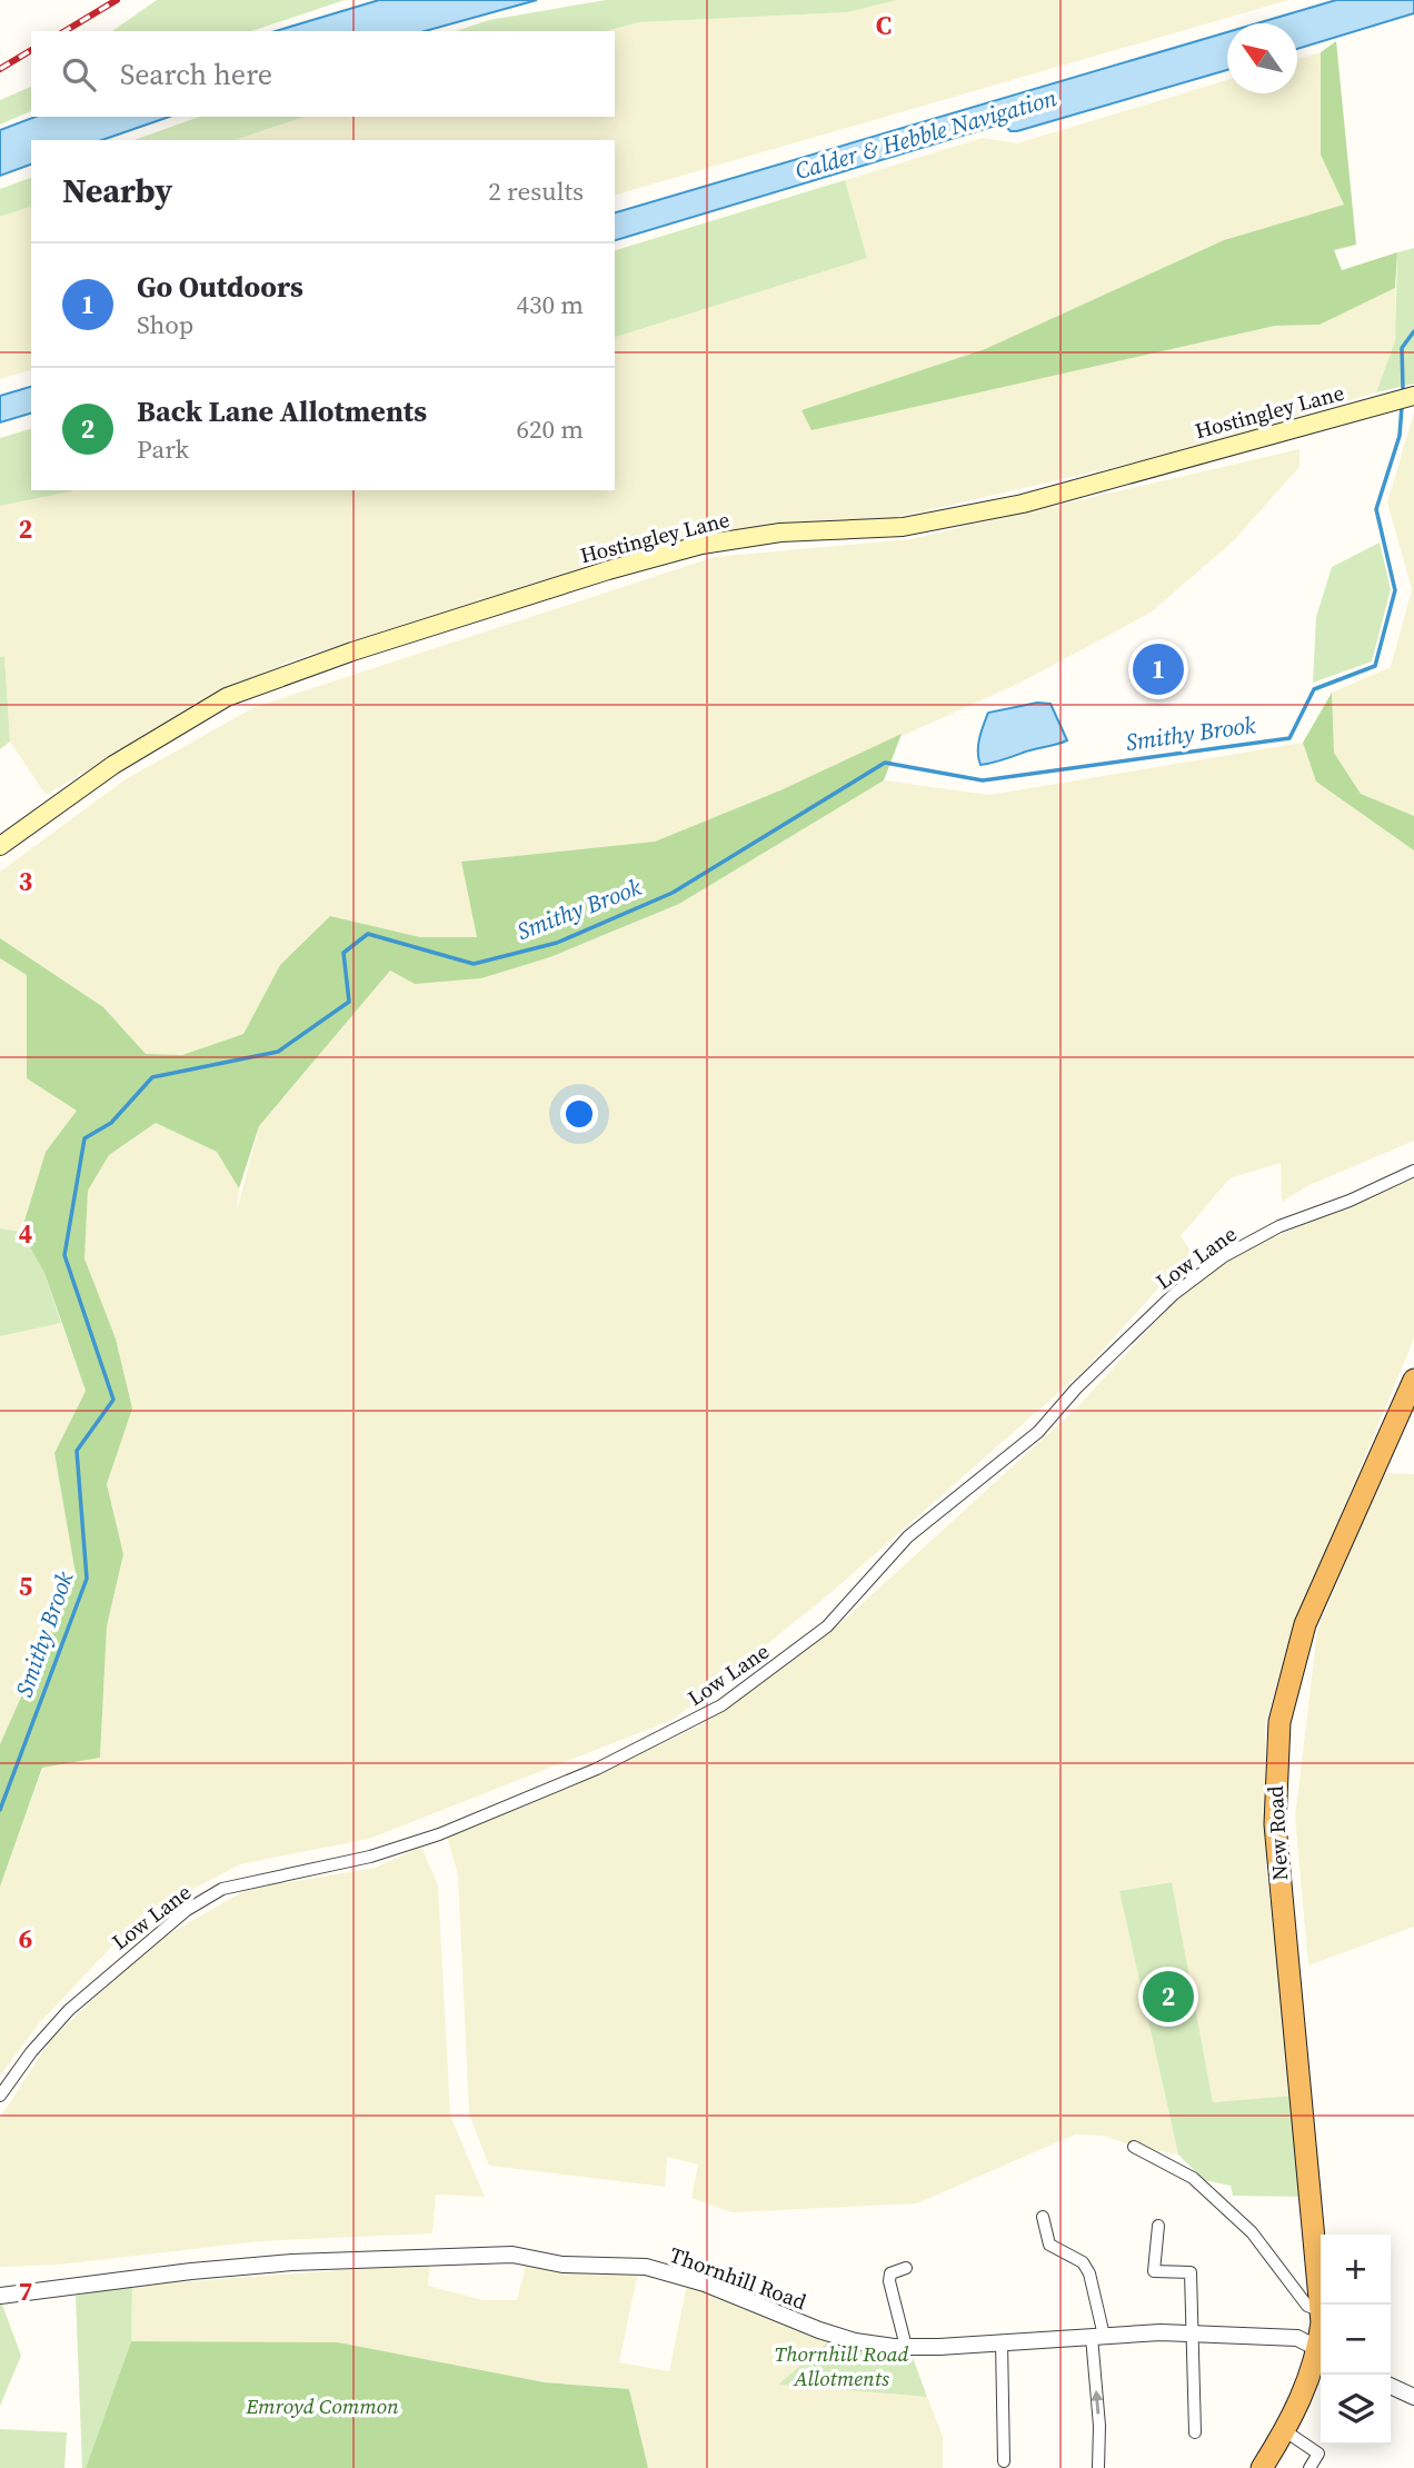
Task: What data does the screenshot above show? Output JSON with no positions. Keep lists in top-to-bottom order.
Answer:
{
  "streets": {
    "highway": ["New Road"],
    "main road": ["Hostingley Lane"],
    "street": ["Low Lane", "Thornhill Road"]
  },
  "water": ["Calder & Hebble Navigation", "Smithy Brook"],
  "parks": ["Thornhill Road Allotments", "Emroyd Common"],
  "north": "top left",
  "page": {
    "search": "Search here",
    "heading": ["Nearby", "2 results"],
    "list": [
      {
        "mark": "1",
        "name": "Go Outdoors",
        "note": "Shop",
        "value": "430 m"
      },
      {
        "mark": "2",
        "name": "Back Lane Allotments",
        "note": "Park",
        "value": "620 m"
      }
    ],
    "pins": ["1", "2"],
    "map_buttons": ["+", "−"]
  },
  "grid": {
    "columns": ["C"],
    "rows": [
      "2",
      "3",
      "4",
      "5",
      "6",
      "7"
    ]
  }
}
